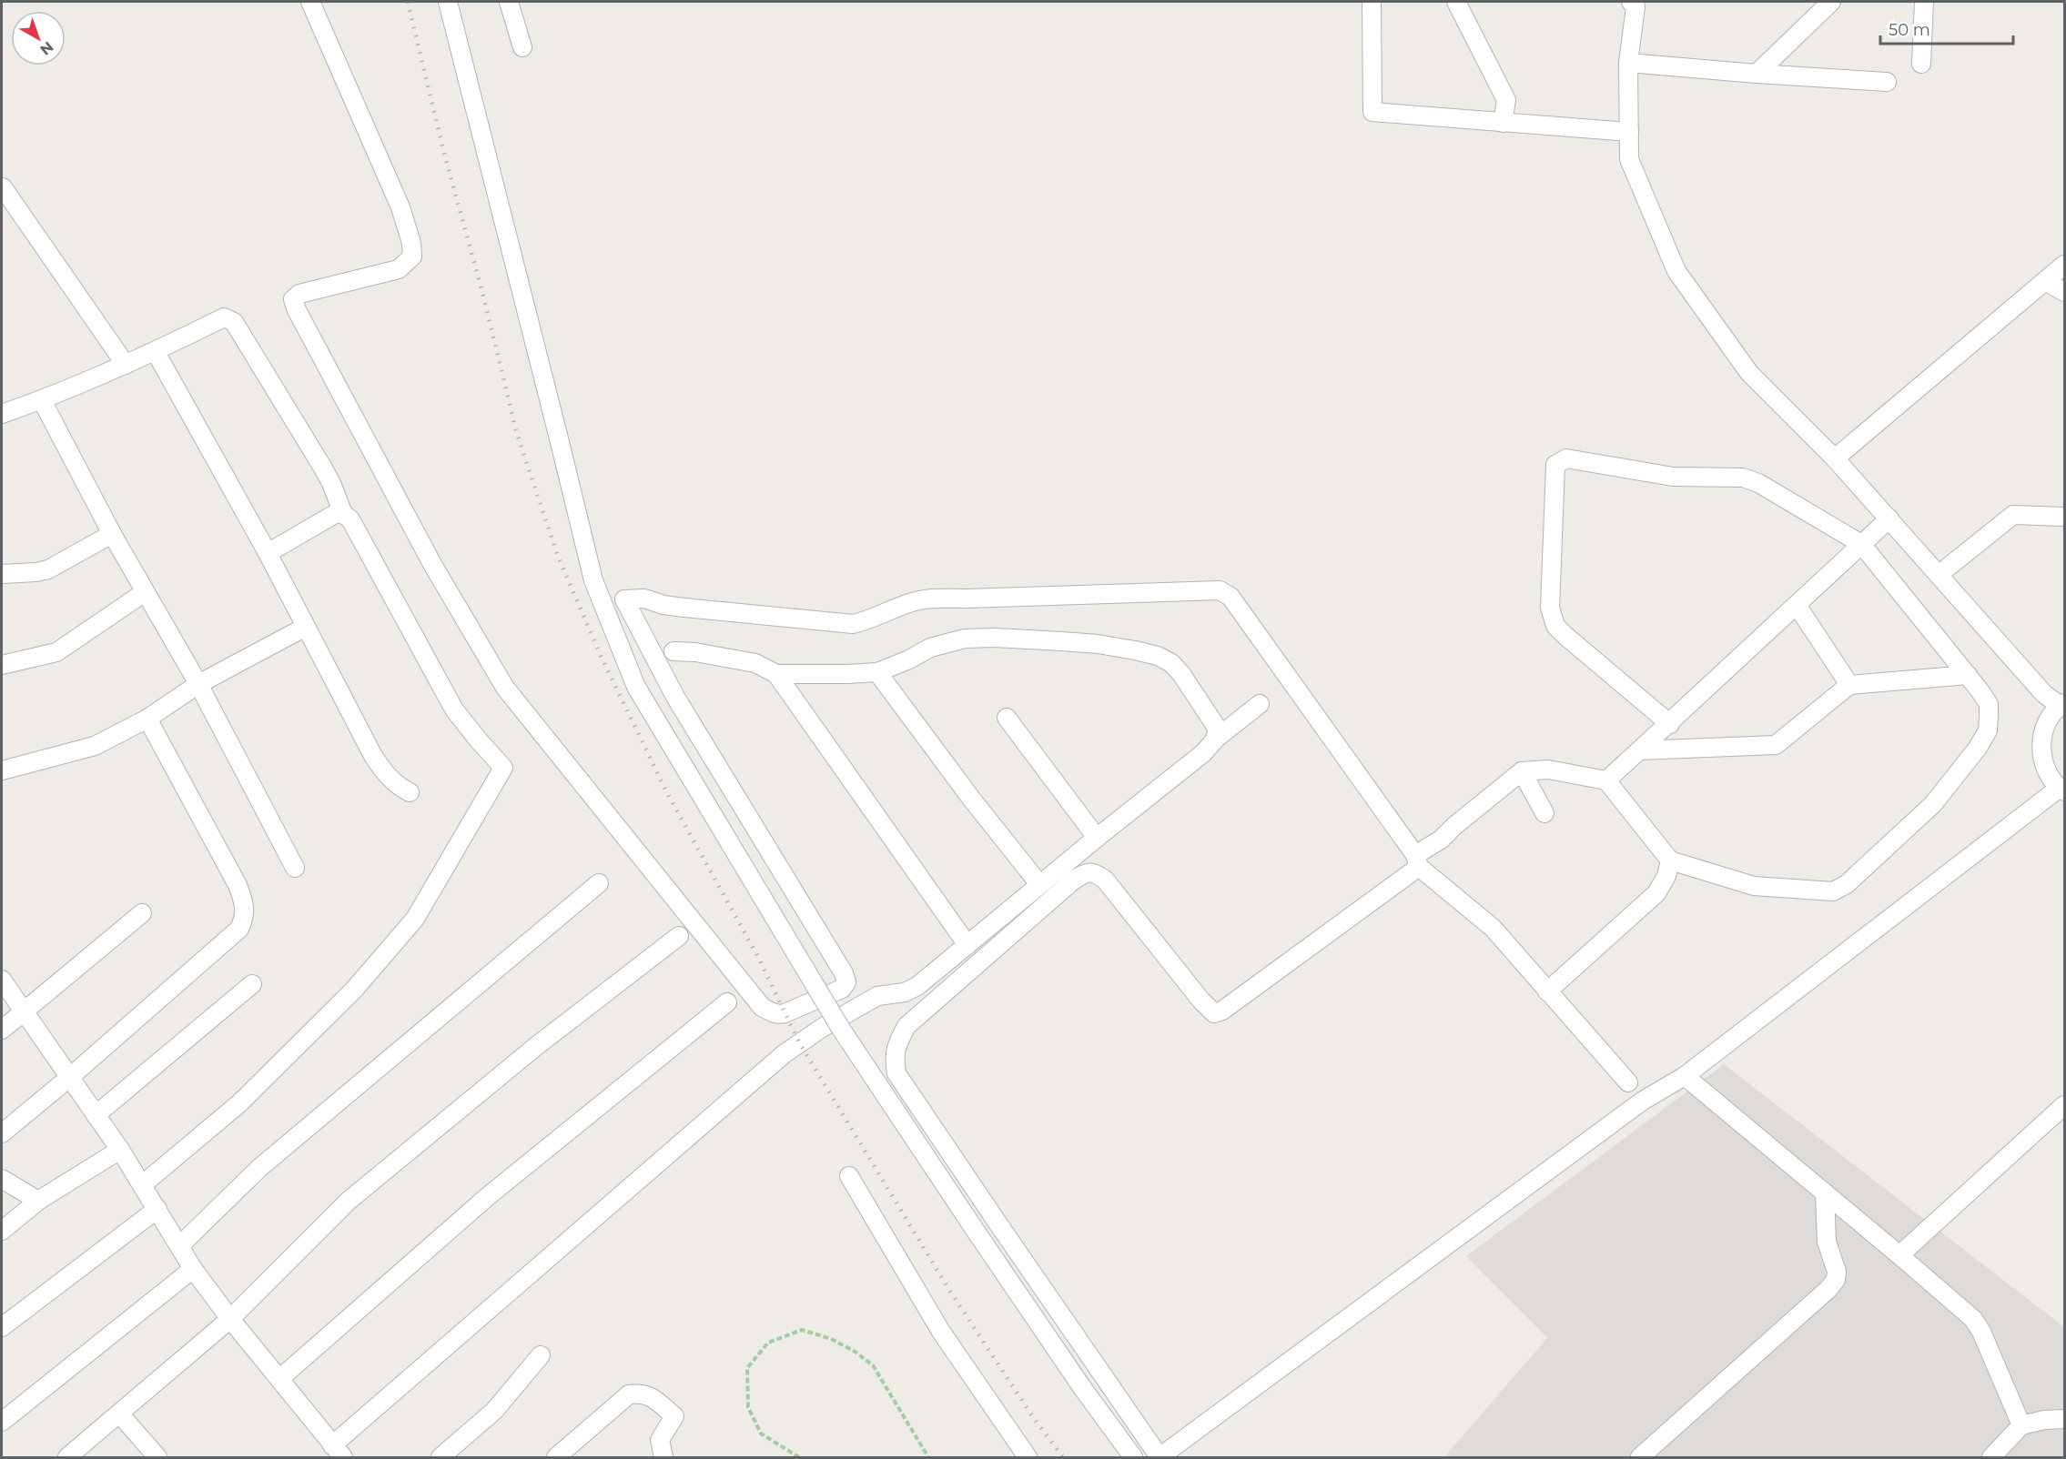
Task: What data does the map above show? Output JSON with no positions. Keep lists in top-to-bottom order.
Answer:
{
  "scale_bar": "50 m",
  "north": "bottom right"
}
